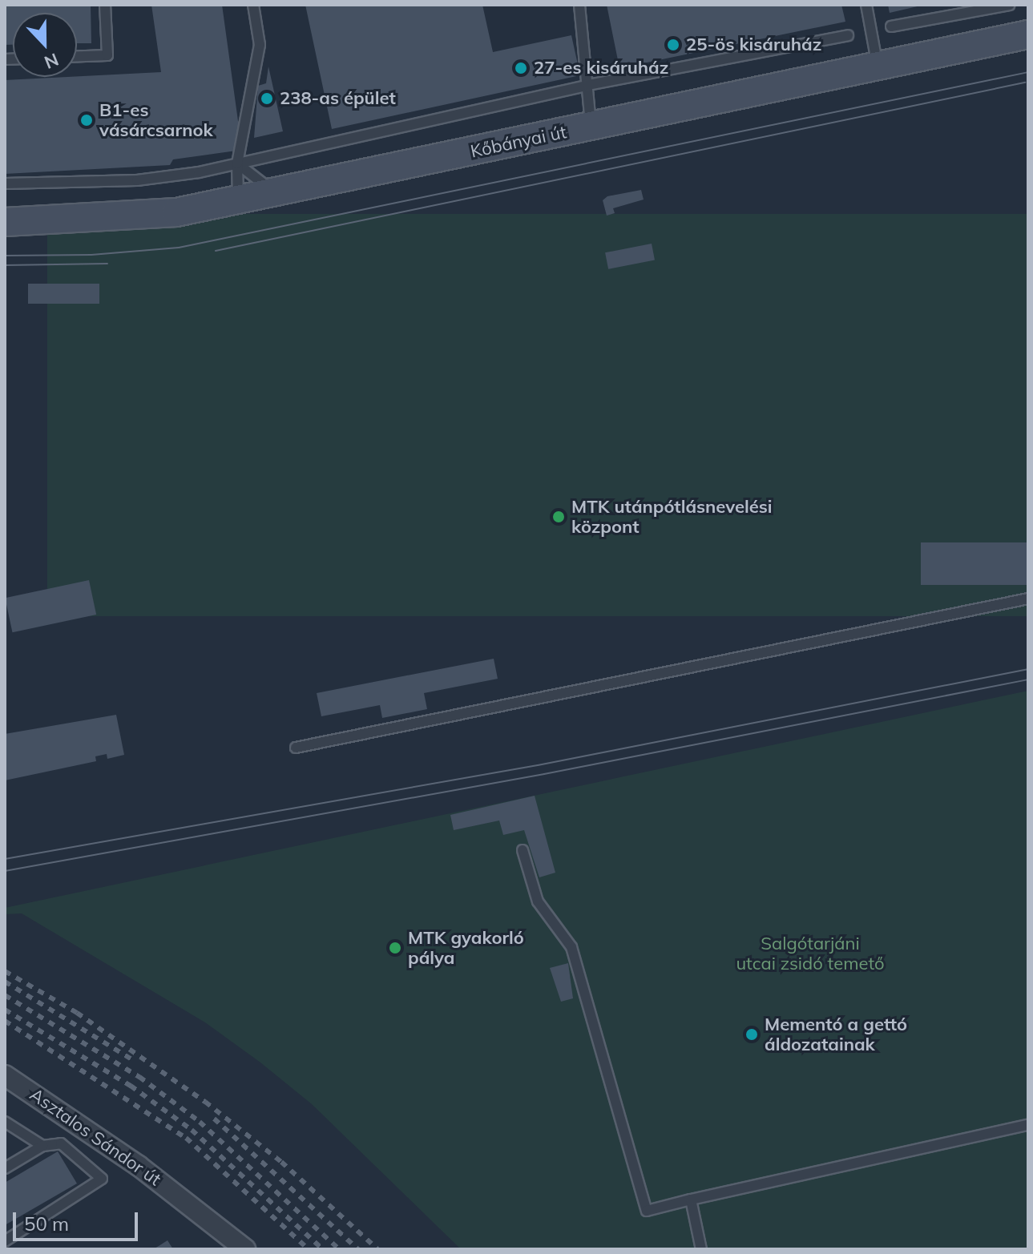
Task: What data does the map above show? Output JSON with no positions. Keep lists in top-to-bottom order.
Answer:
{
  "streets": {
    "main road": ["Kőbányai út"],
    "street": ["Asztalos Sándor út"]
  },
  "parks": ["Salgótarjáni utcai zsidó temető"],
  "places": [
    "25-ös kisáruház",
    "27-es kisáruház",
    "238-as épület",
    "B1-es vásárcsarnok",
    "MTK utánpótlásnevelési központ",
    "MTK gyakorló pálya",
    "Mementó a gettó áldozatainak"
  ],
  "scale_bar": "50 m",
  "north": "bottom"
}
